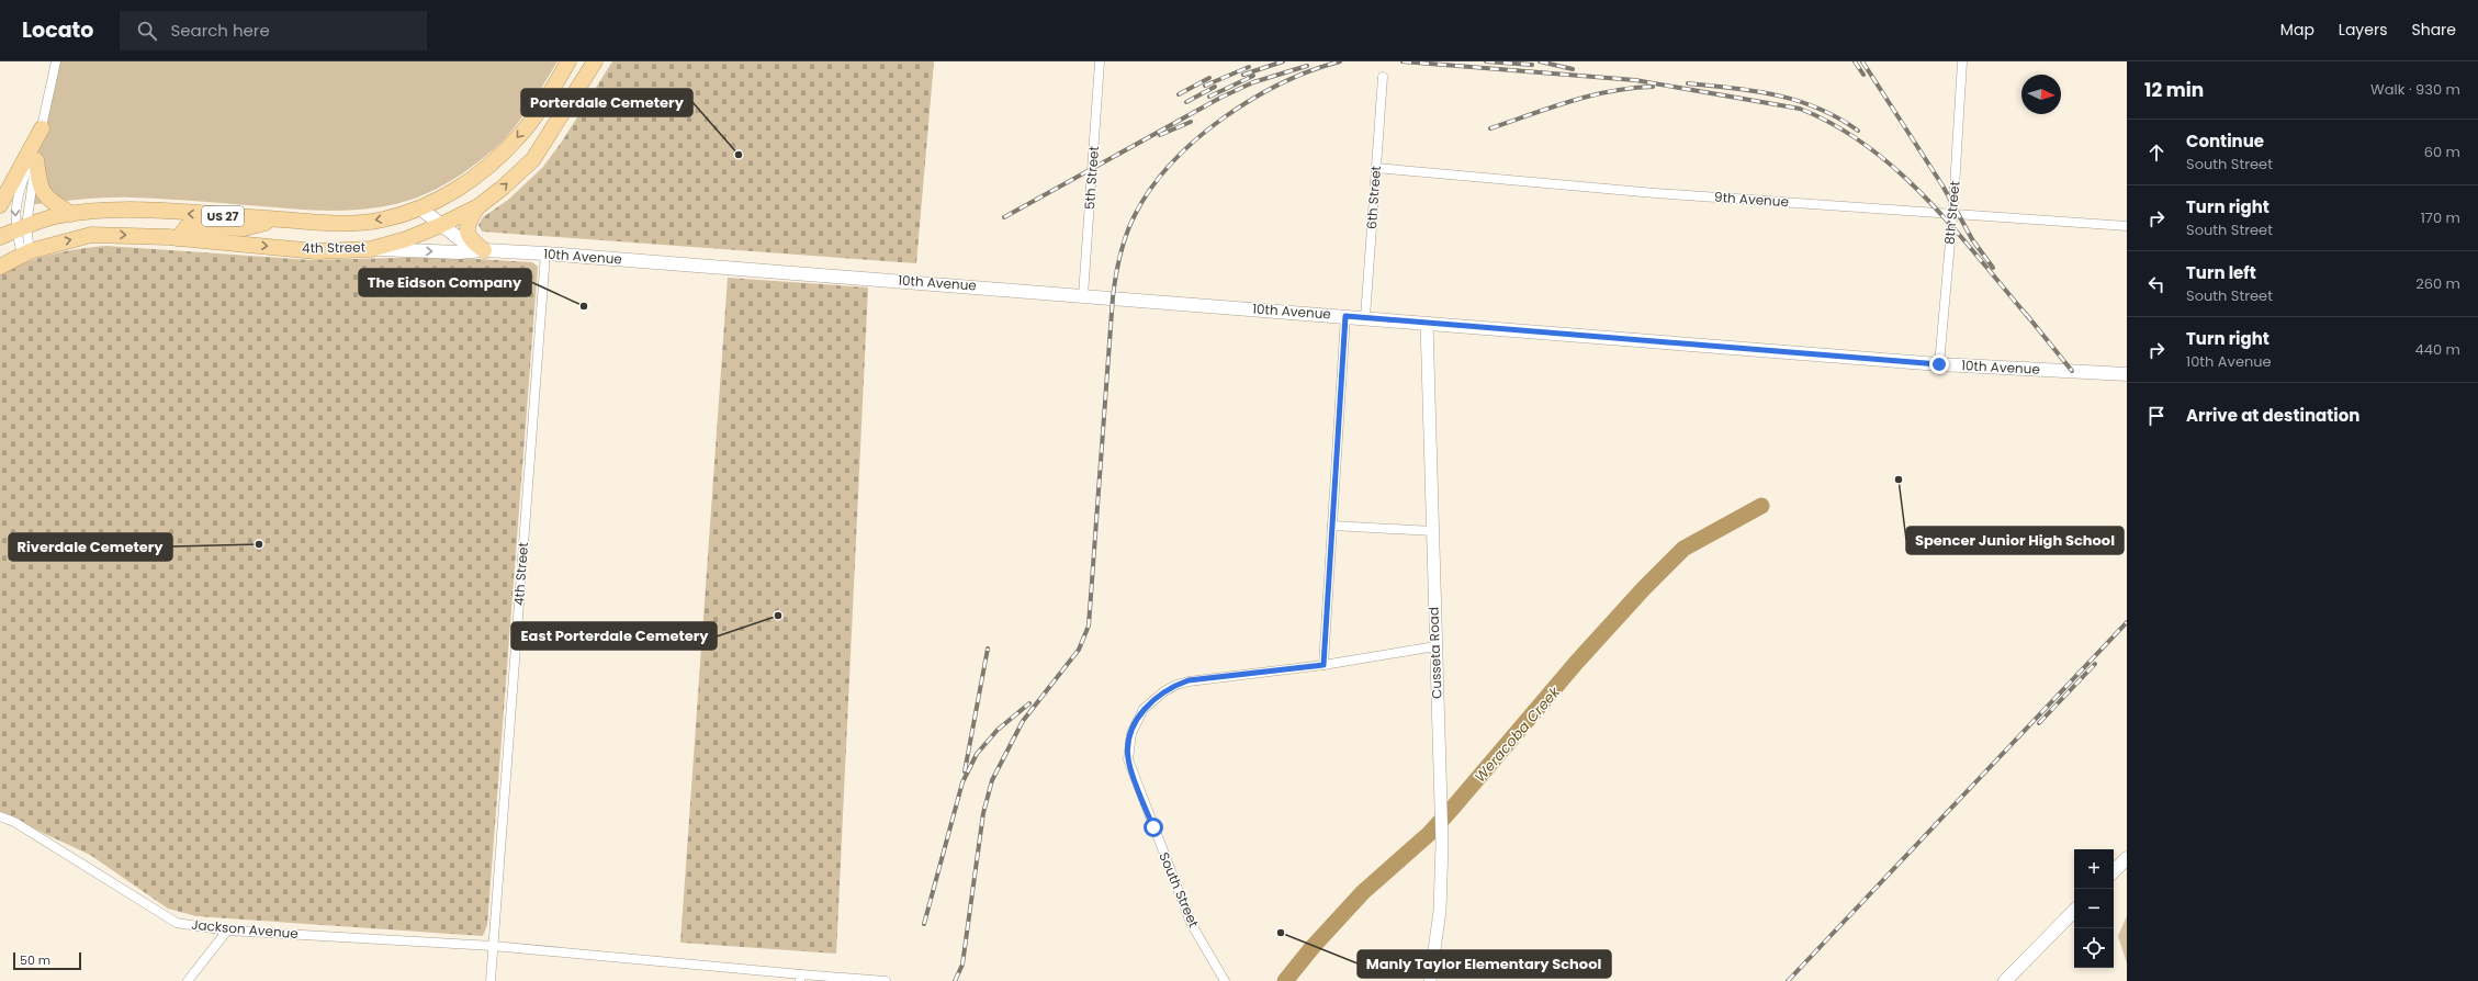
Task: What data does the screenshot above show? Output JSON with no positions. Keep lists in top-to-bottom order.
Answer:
{
  "streets": {
    "highway": ["US 27", "4th Street"],
    "main road": ["10th Avenue"],
    "street": [
      "5th Street",
      "6th Street",
      "9th Avenue",
      "8th Street",
      "Cusseta Road",
      "South Street",
      "Jackson Avenue"
    ]
  },
  "crossings": [
    ["5th Street", "10th Avenue"],
    ["6th Street", "9th Avenue"],
    ["6th Street", "10th Avenue"],
    ["9th Avenue", "8th Street"],
    ["8th Street", "10th Avenue"],
    ["US 27", "4th Street"],
    ["4th Street", "10th Avenue"],
    ["4th Street", "Jackson Avenue"],
    ["10th Avenue", "Cusseta Road"],
    ["Cusseta Road", "South Street"]
  ],
  "water": ["Weracoba Creek"],
  "places": [
    "Porterdale Cemetery",
    "The Eidson Company",
    "Spencer Junior High School",
    "Riverdale Cemetery",
    "East Porterdale Cemetery",
    "Manly Taylor Elementary School"
  ],
  "scale_bar": "50 m",
  "north": "right",
  "page": {
    "header": "Locato",
    "search": "Search here",
    "nav": ["Map", "Layers", "Share"],
    "heading": ["12 min", "Walk · 930 m"],
    "list": [
      ["Continue", "South Street", "60 m"],
      ["Turn right", "South Street", "170 m"],
      ["Turn left", "South Street", "260 m"],
      ["Turn right", "10th Avenue", "440 m"],
      "Arrive at destination"
    ],
    "map_buttons": ["+", "−"],
    "scale": "50 m"
  }
}
